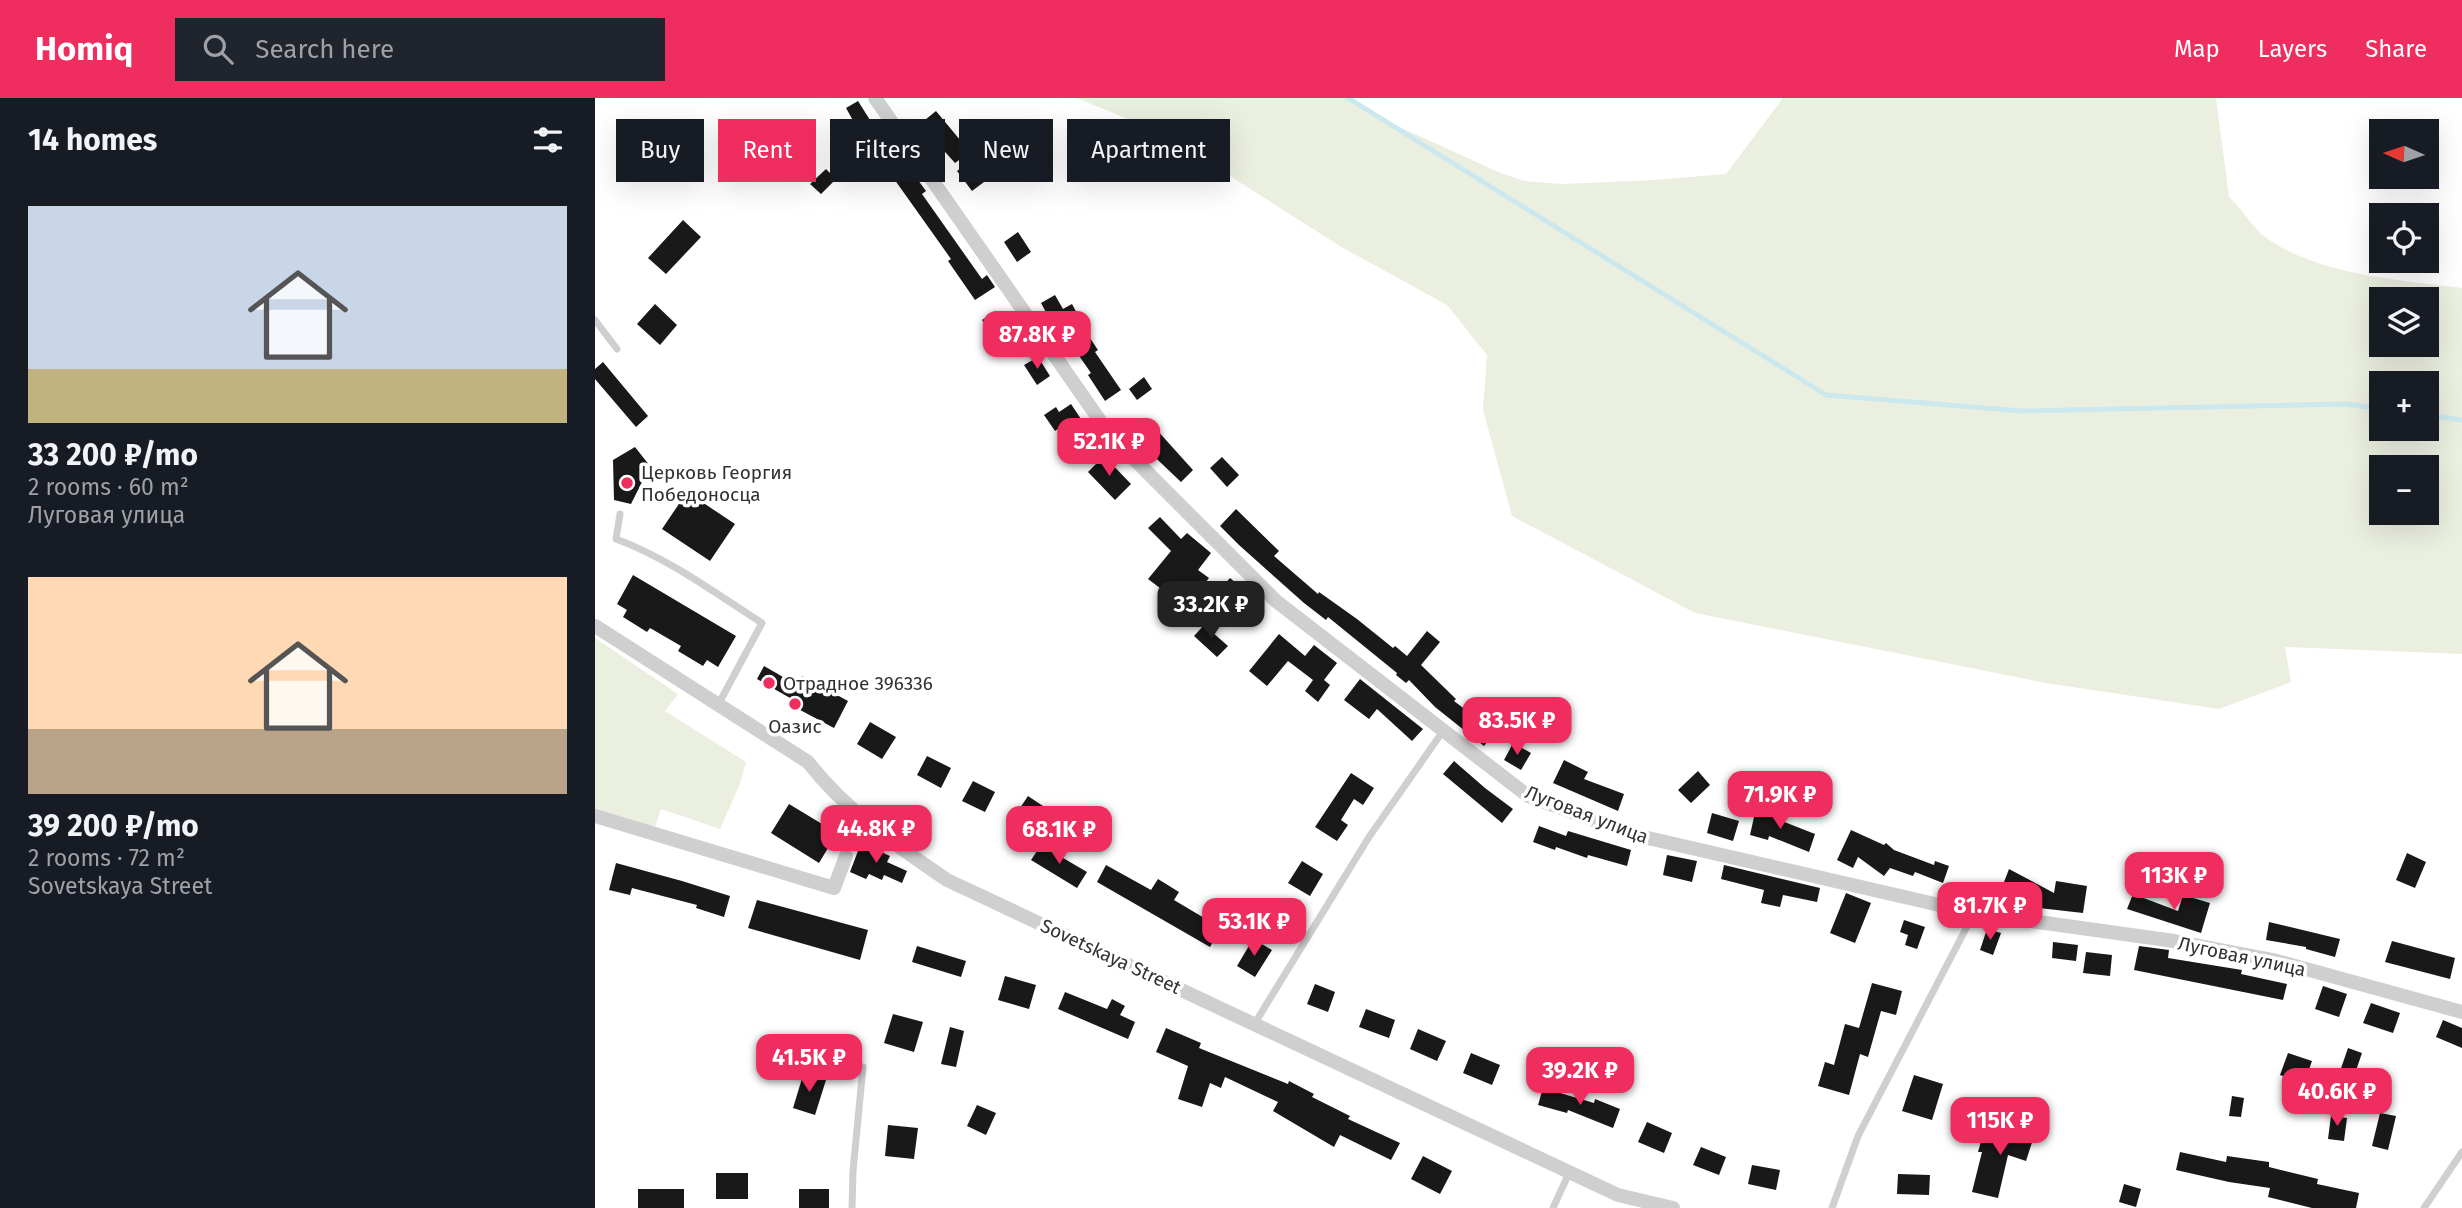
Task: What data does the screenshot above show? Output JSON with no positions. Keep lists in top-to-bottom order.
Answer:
{
  "streets": {
    "street": ["Луговая улица", "Sovetskaya Street"]
  },
  "places": ["Церковь Георгия Победоносца", "Отрадное 396336", "Оазис"],
  "north": "left",
  "page": {
    "header": "Homiq",
    "search": "Search here",
    "nav": ["Map", "Layers", "Share"],
    "heading": "14 homes",
    "map_buttons": ["+", "−"],
    "chip": [
      "Buy",
      "Rent",
      "Filters",
      "New",
      "Apartment"
    ],
    "list": [
      {
        "name": "33 200 ₽/mo",
        "note": "2 rooms · 60 m² · Луговая улица"
      },
      {
        "name": "39 200 ₽/mo",
        "note": "2 rooms · 72 m² · Sovetskaya Street"
      }
    ],
    "price": [
      "87.8K ₽",
      "52.1K ₽",
      "33.2K ₽",
      "83.5K ₽",
      "71.9K ₽",
      "44.8K ₽",
      "68.1K ₽",
      "113K ₽",
      "81.7K ₽",
      "53.1K ₽",
      "41.5K ₽",
      "39.2K ₽",
      "40.6K ₽",
      "115K ₽"
    ]
  }
}
